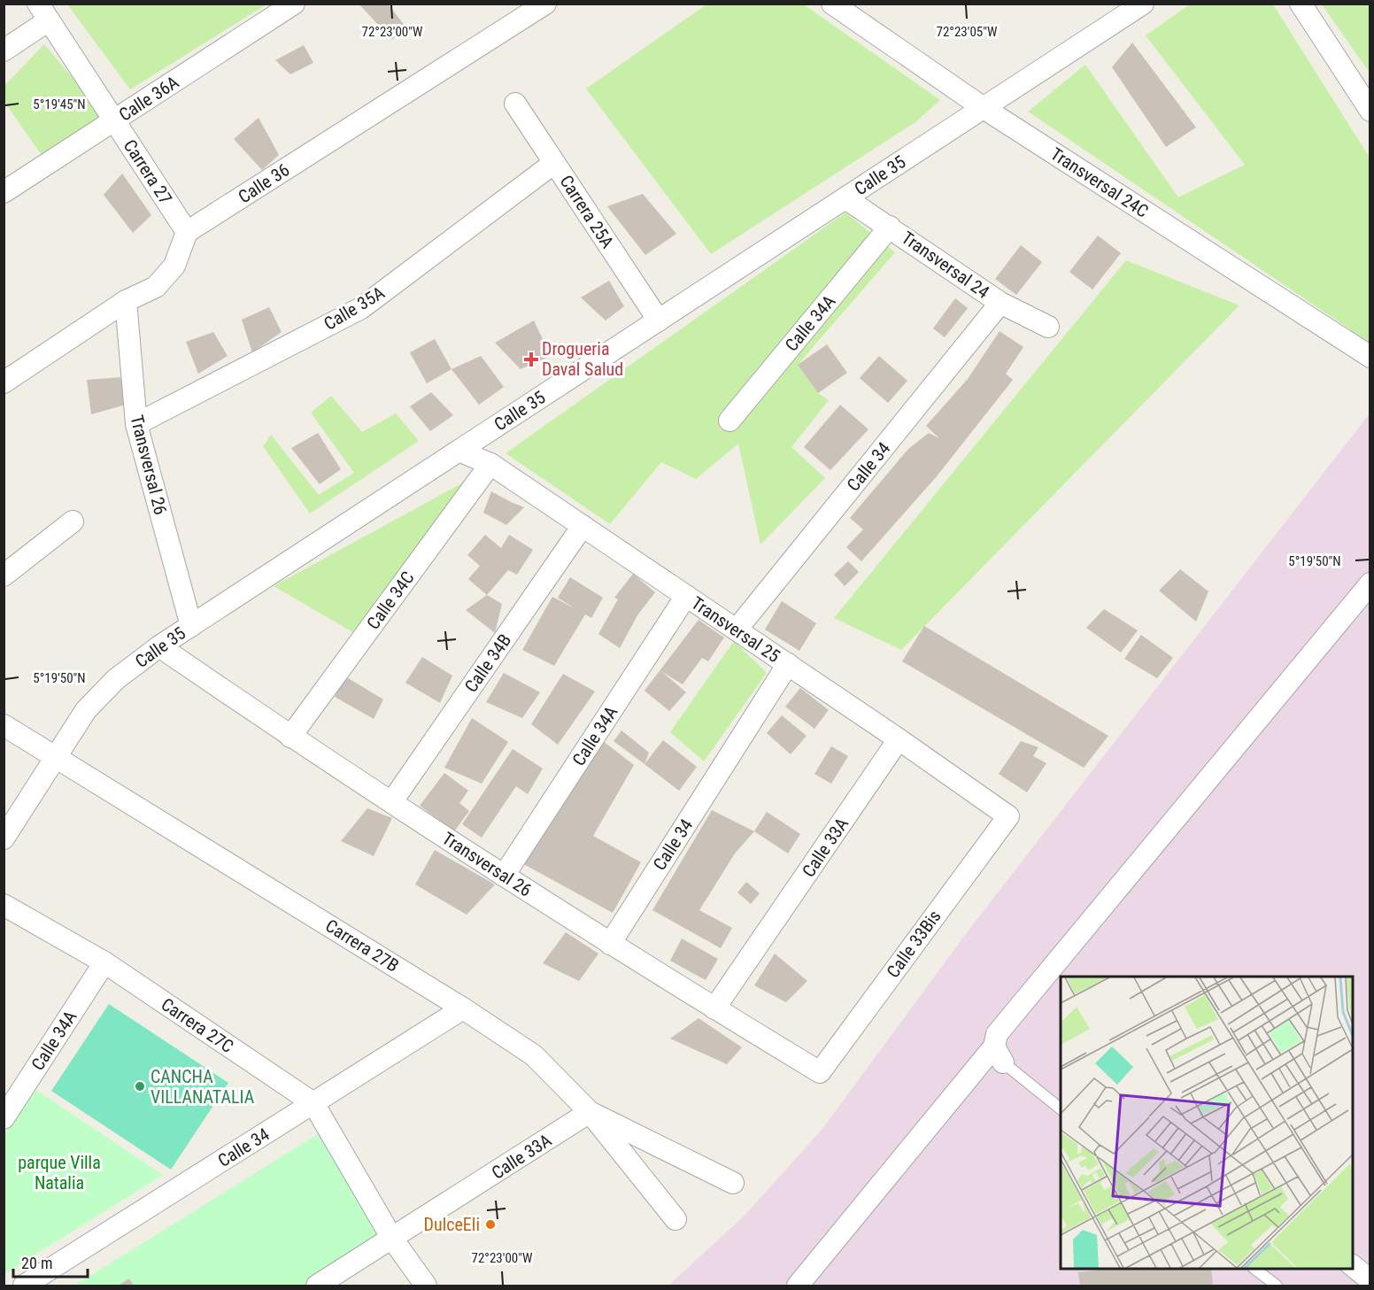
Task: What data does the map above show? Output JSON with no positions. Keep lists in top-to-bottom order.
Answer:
{
  "streets": {
    "street": [
      "Calle 36A",
      "Carrera 27",
      "Calle 35",
      "Transversal 24C",
      "Calle 36",
      "Carrera 25A",
      "Transversal 24",
      "Calle 35A",
      "Calle 34A",
      "Transversal 26",
      "Calle 34",
      "Calle 34C",
      "Transversal 25",
      "Calle 34B",
      "Calle 33A",
      "Calle 33Bis",
      "Carrera 27B",
      "Carrera 27C"
    ]
  },
  "crossings": [
    ["Calle 36A", "Carrera 27"],
    ["Carrera 27", "Calle 36"],
    ["Calle 35", "Transversal 24C"],
    ["Calle 35", "Carrera 25A"],
    ["Calle 35", "Transversal 24"],
    ["Calle 35", "Transversal 26"],
    ["Calle 35", "Transversal 25"],
    ["Calle 35", "Carrera 27B"],
    ["Carrera 25A", "Calle 35A"],
    ["Transversal 24", "Calle 34A"],
    ["Transversal 24", "Calle 34"],
    ["Calle 35A", "Transversal 26"],
    ["Calle 34A", "Transversal 26"],
    ["Calle 34A", "Transversal 25"],
    ["Calle 34A", "Carrera 27C"],
    ["Transversal 26", "Calle 34"],
    ["Transversal 26", "Calle 34C"],
    ["Transversal 26", "Calle 34B"],
    ["Transversal 26", "Calle 33A"],
    ["Transversal 26", "Calle 33Bis"],
    ["Calle 34", "Transversal 25"],
    ["Calle 34", "Carrera 27B"],
    ["Calle 34", "Carrera 27C"],
    ["Calle 34C", "Transversal 25"],
    ["Transversal 25", "Calle 34B"],
    ["Transversal 25", "Calle 33A"],
    ["Transversal 25", "Calle 33Bis"],
    ["Calle 33A", "Carrera 27B"],
    ["Calle 33A", "Carrera 27C"]
  ],
  "parks": ["parque Villa Natalia"],
  "places": {
    "health": ["Drogueria Daval Salud"],
    "other": ["CANCHA VILLANATALIA", "DulceEli"]
  },
  "scale_bar": "20 m",
  "coordinates": [
    "72°23'00\"W",
    "72°23'05\"W",
    "5°19'45\"N",
    "5°19'50\"N"
  ]
}
